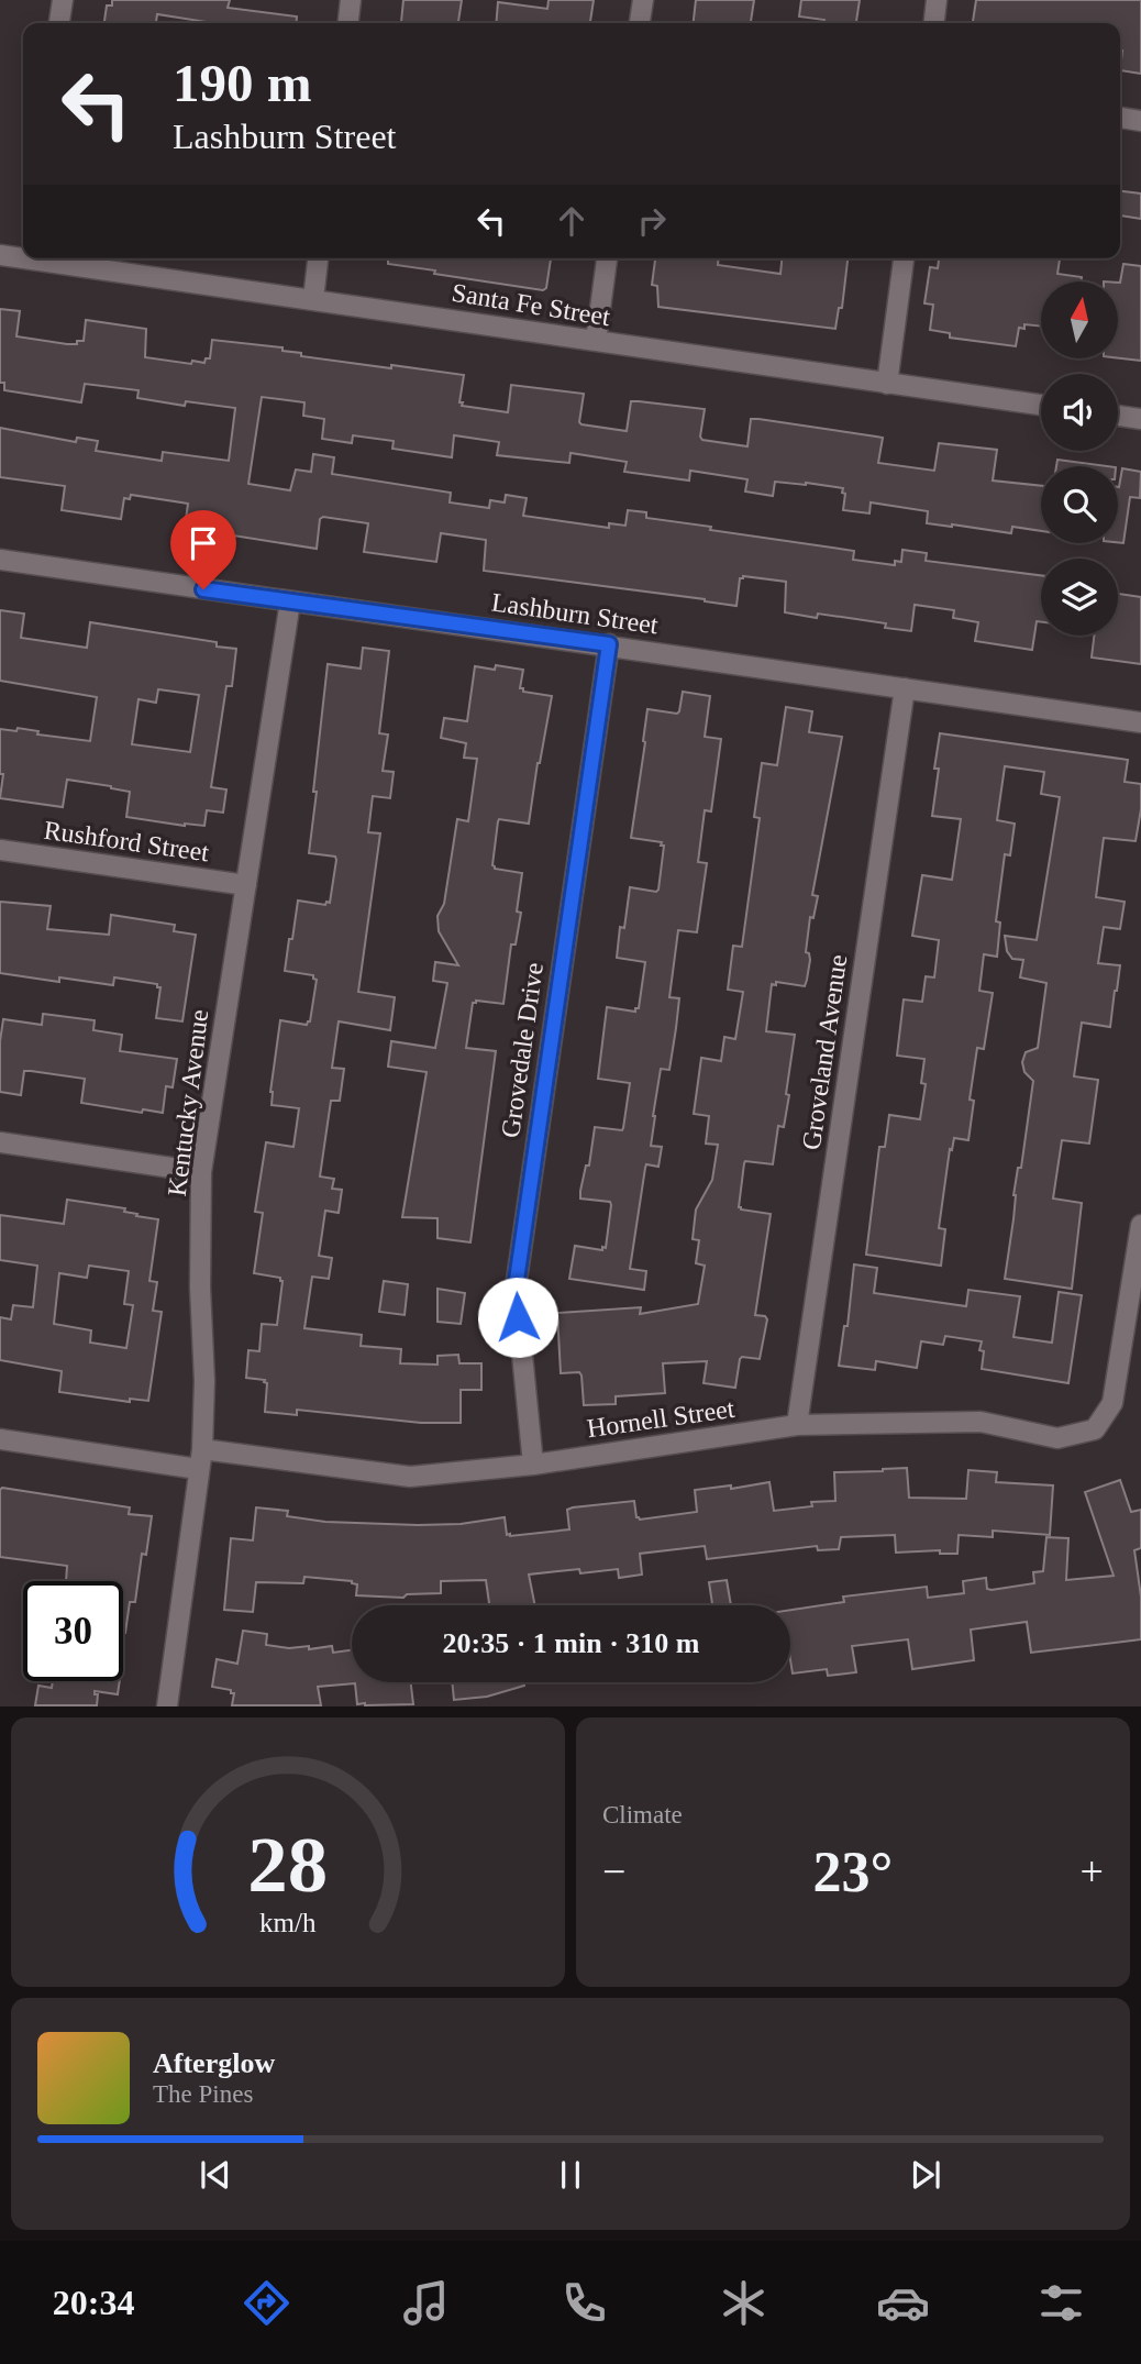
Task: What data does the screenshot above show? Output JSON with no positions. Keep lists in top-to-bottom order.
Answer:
{
  "streets": {
    "street": [
      "Santa Fe Street",
      "Lashburn Street",
      "Rushford Street",
      "Grovedale Drive",
      "Groveland Avenue",
      "Kentucky Avenue",
      "Hornell Street"
    ]
  },
  "crossings": [
    ["Lashburn Street", "Grovedale Drive"],
    ["Lashburn Street", "Groveland Avenue"],
    ["Lashburn Street", "Kentucky Avenue"],
    ["Rushford Street", "Kentucky Avenue"],
    ["Grovedale Drive", "Hornell Street"],
    ["Groveland Avenue", "Hornell Street"],
    ["Kentucky Avenue", "Hornell Street"]
  ],
  "north": "top",
  "page": {
    "turn": ["190 m", "Lashburn Street"],
    "limit": "30",
    "trip": "20:35 · 1 min · 310 m",
    "tile": "Climate",
    "heat": ["−", "23°", "+"],
    "song": ["Afterglow", "The Pines"],
    "tabs": "20:34",
    "gauge": ["28", "km/h"]
  }
}
